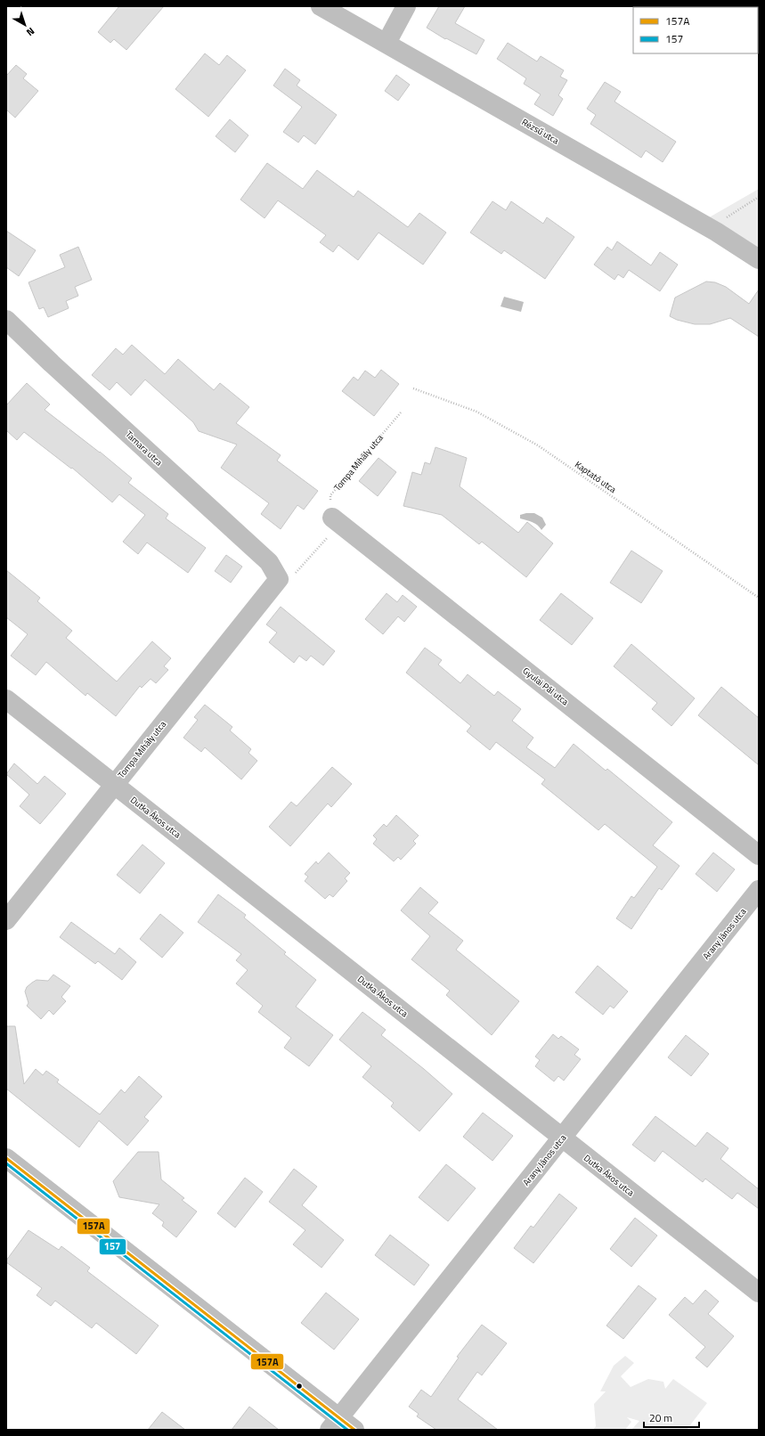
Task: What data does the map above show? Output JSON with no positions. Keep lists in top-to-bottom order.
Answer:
{
  "streets": {
    "street": [
      "Rézsű utca",
      "Tamara utca",
      "Tompa Mihály utca",
      "Gyulai Pál utca",
      "Dutka Ákos utca",
      "Arany János utca"
    ],
    "path": ["Kaptató utca"]
  },
  "crossings": [
    ["Tamara utca", "Tompa Mihály utca"],
    ["Tompa Mihály utca", "Gyulai Pál utca"],
    ["Tompa Mihály utca", "Dutka Ákos utca"],
    ["Dutka Ákos utca", "Arany János utca"]
  ],
  "lines": ["transit line 157A", "transit line 157"],
  "legend": ["157A", "157"],
  "scale_bar": "20 m",
  "north": "bottom right"
}
